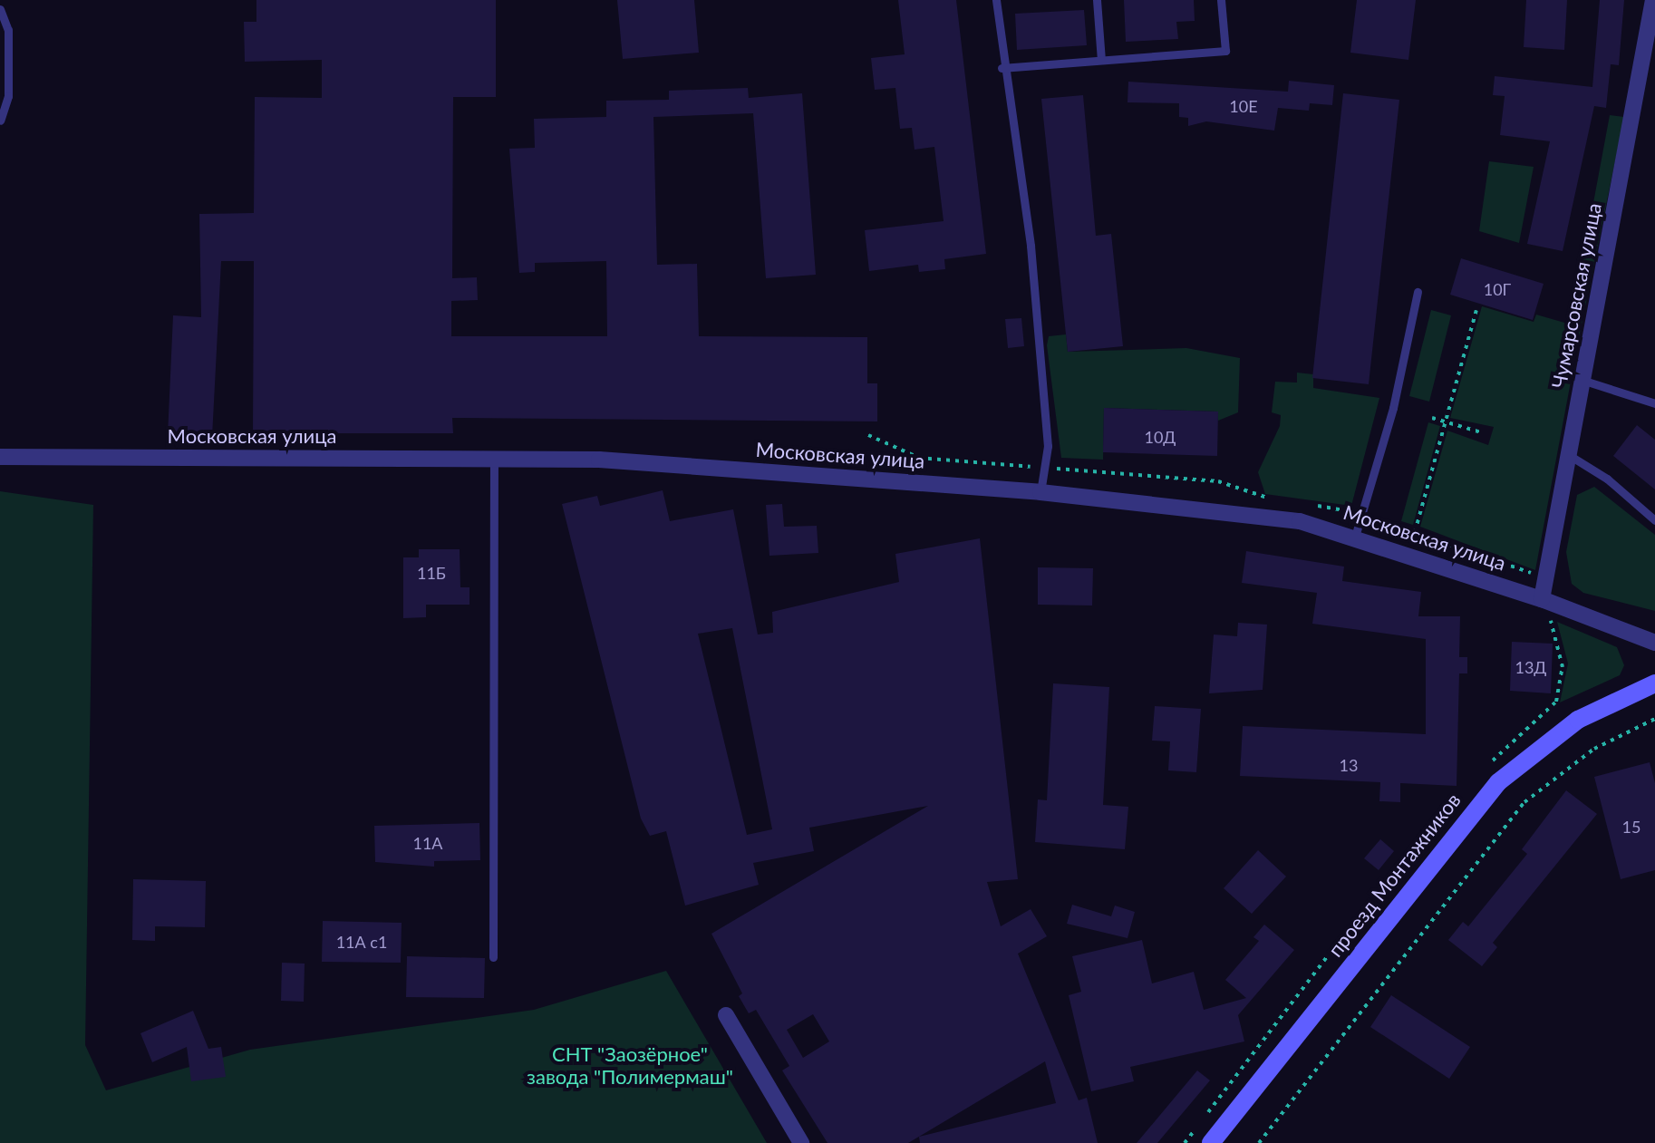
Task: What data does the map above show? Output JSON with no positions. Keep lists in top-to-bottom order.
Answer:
{
  "streets": {
    "main road": ["проезд Монтажников"],
    "street": ["Чумарсовская улица", "Московская улица"]
  },
  "crossings": [
    ["Чумарсовская улица", "Московская улица"]
  ],
  "parks": ["СНТ \"Заозёрное\" завода \"Полимермаш\""],
  "house_numbers": [
    "10Е",
    "10Г",
    "10Д",
    "11Б",
    "13Д",
    "13",
    "15",
    "11А",
    "11А с1"
  ]
}
